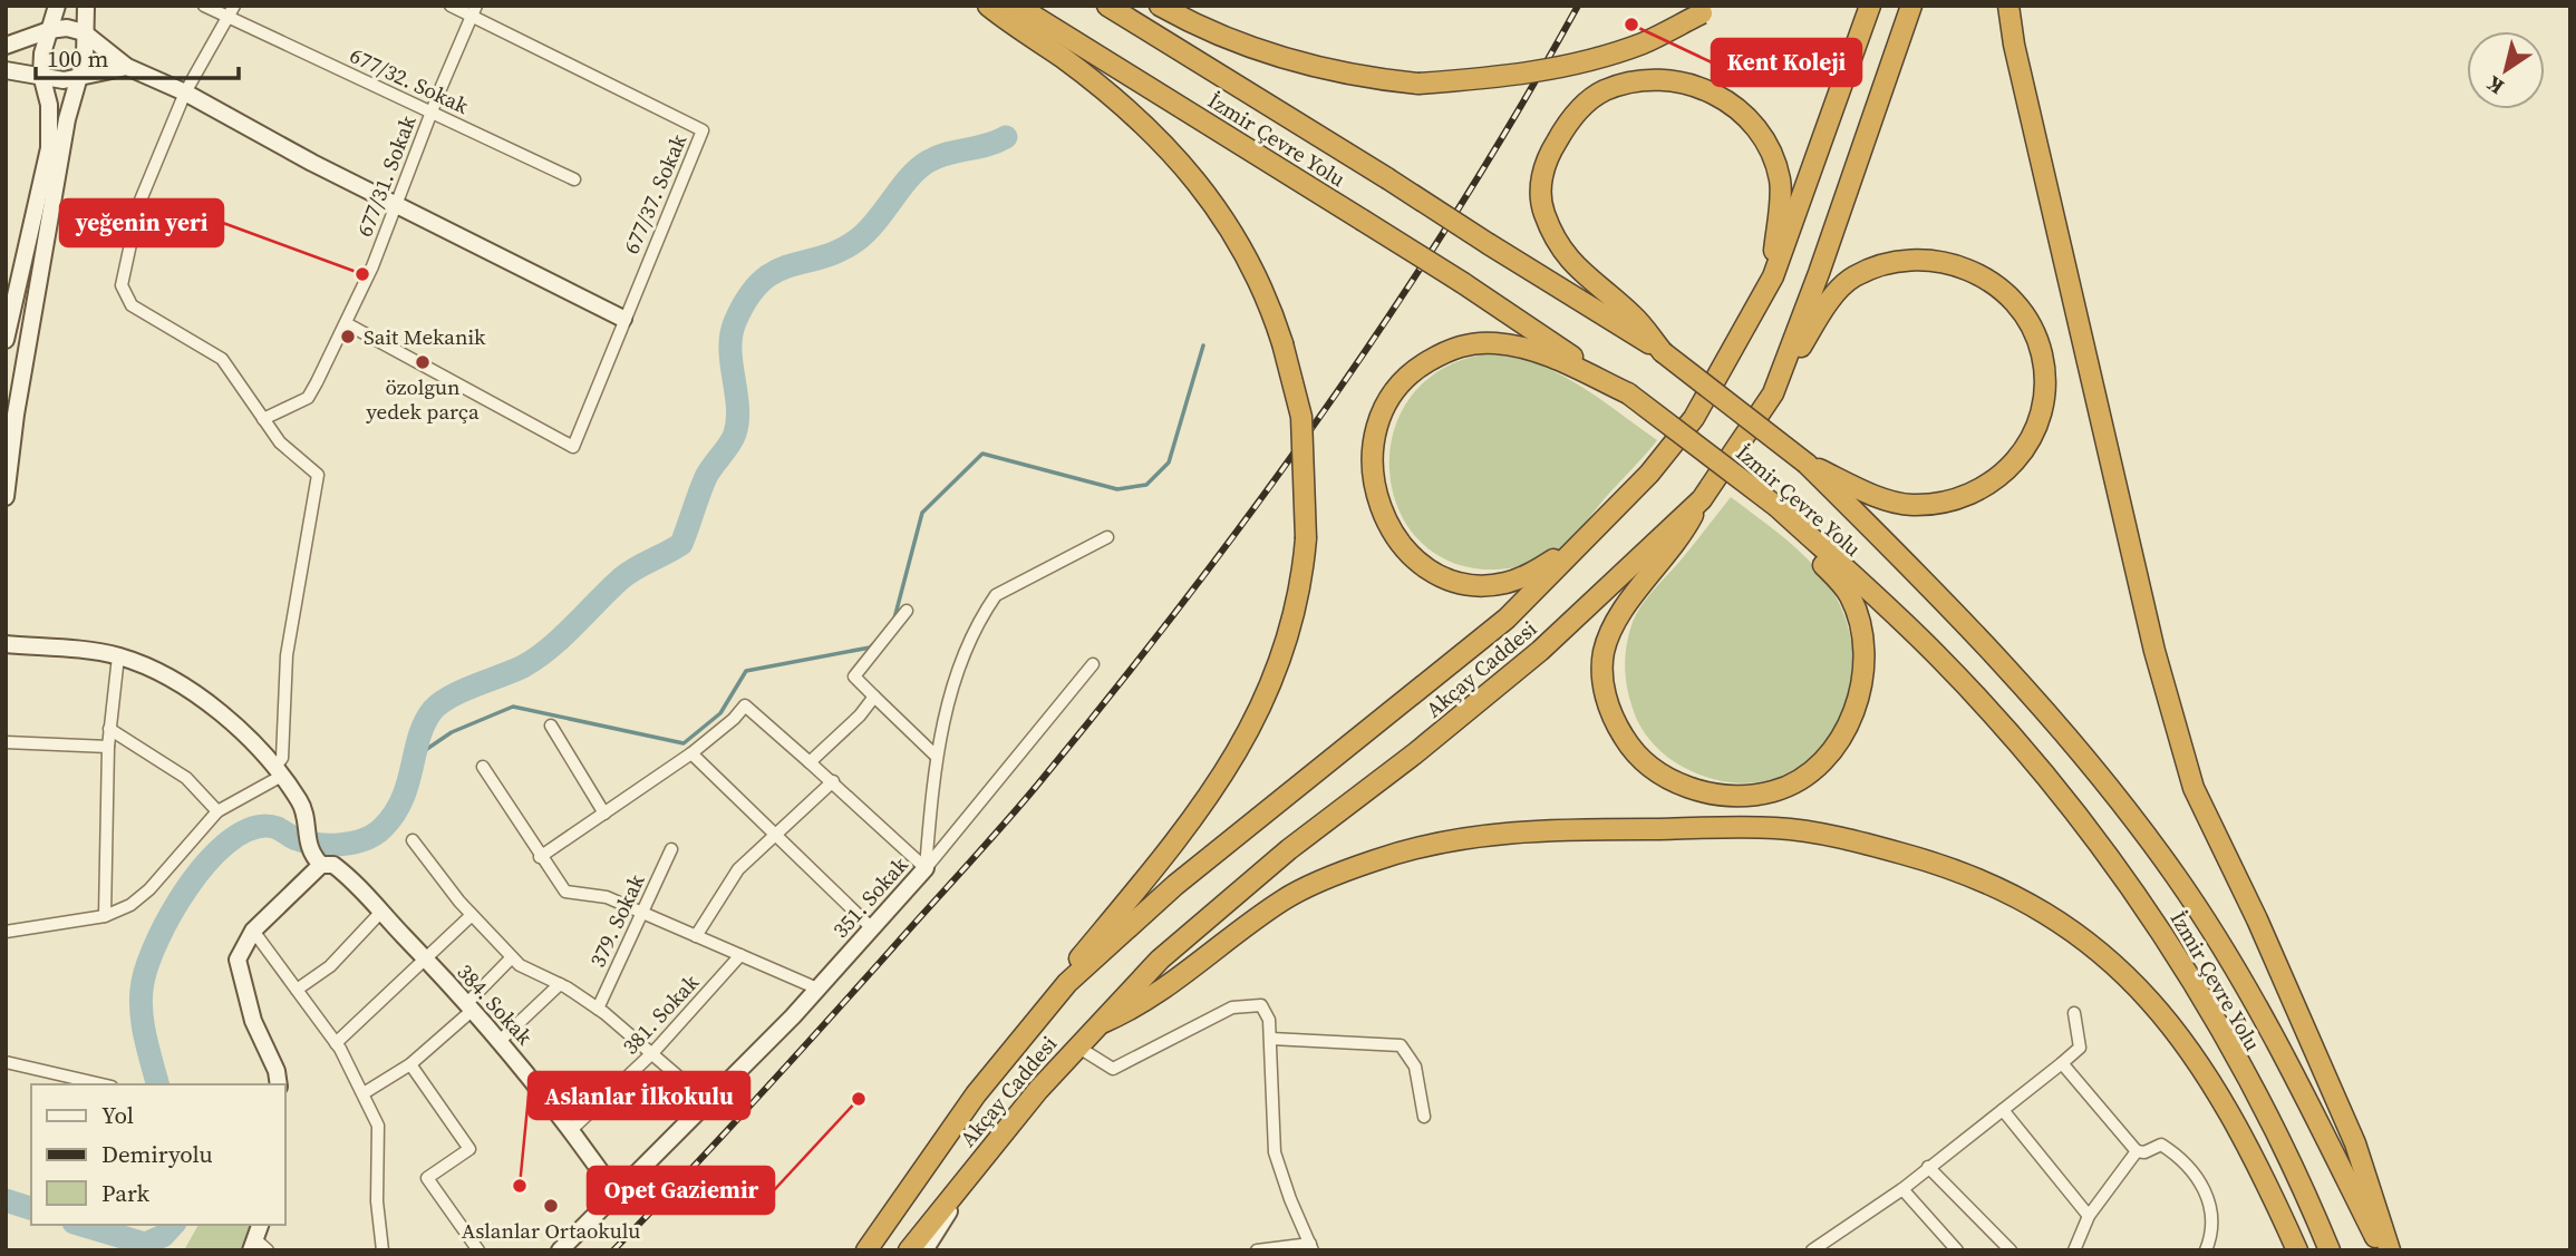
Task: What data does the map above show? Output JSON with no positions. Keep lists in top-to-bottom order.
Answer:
{
  "streets": {
    "highway": ["İzmir Çevre Yolu", "Akçay Caddesi"],
    "street": [
      "677/32. Sokak",
      "677/31. Sokak",
      "677/37. Sokak",
      "351. Sokak",
      "379. Sokak",
      "384. Sokak",
      "381. Sokak"
    ]
  },
  "crossings": [
    ["677/32. Sokak", "677/31. Sokak"],
    ["677/31. Sokak", "677/37. Sokak"],
    ["351. Sokak", "384. Sokak"],
    ["384. Sokak", "381. Sokak"]
  ],
  "places": [
    "Kent Koleji",
    "yeğenin yeri",
    "Sait Mekanik",
    "özolgun yedek parça",
    "Opet Gaziemir",
    "Aslanlar İlkokulu",
    "Aslanlar Ortaokulu"
  ],
  "legend": ["Yol", "Demiryolu", "Park"],
  "scale_bar": "100 m",
  "north": "bottom left"
}
